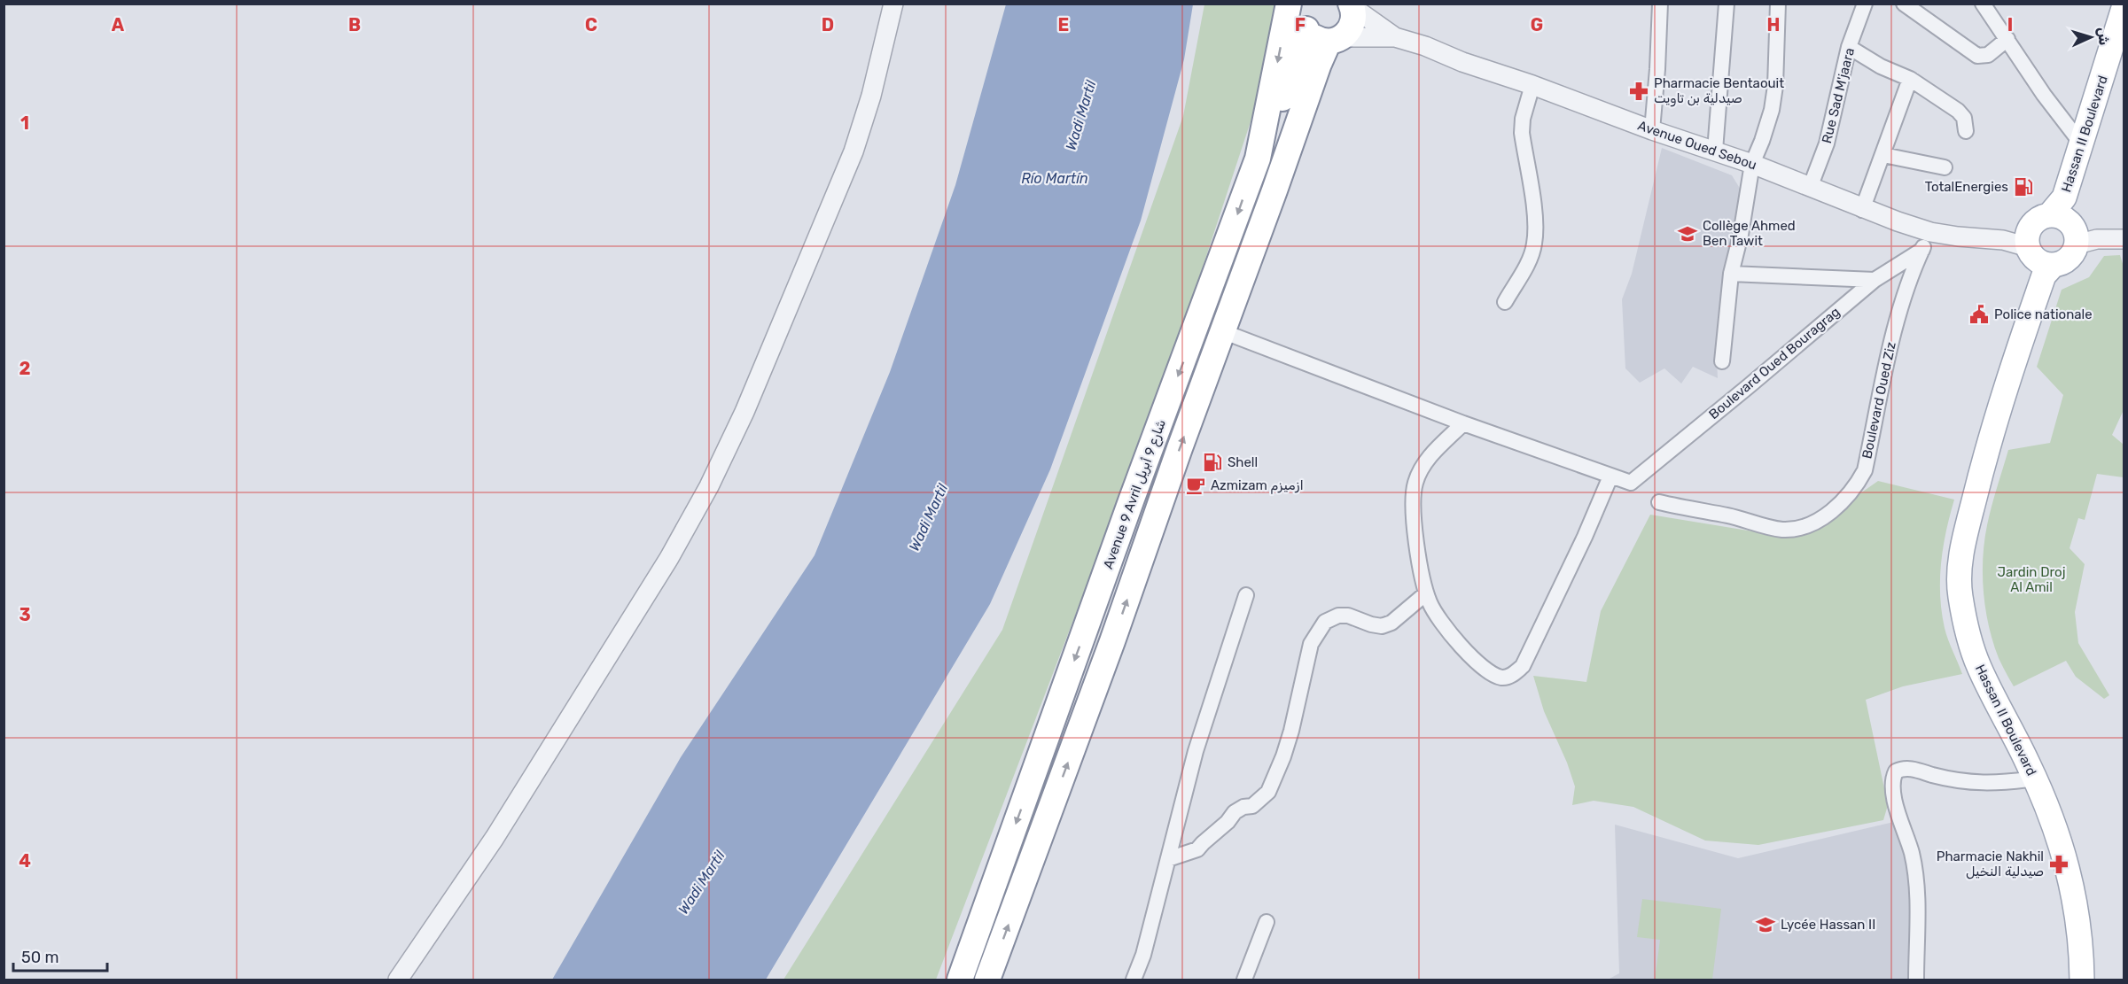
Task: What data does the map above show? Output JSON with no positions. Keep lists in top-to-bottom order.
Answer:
{
  "streets": {
    "highway": ["Avenue 9 Avril شارع 9 أبريل"],
    "main road": ["Hassan II Boulevard"],
    "street": [
      "Rue Sad M'jaara",
      "Avenue Oued Sebou",
      "Boulevard Oued Bouragrag",
      "Boulevard Oued Ziz"
    ]
  },
  "crossings": [
    ["Rue Sad M'jaara", "Avenue Oued Sebou"],
    ["Hassan II Boulevard", "Avenue Oued Sebou"],
    ["Avenue Oued Sebou", "Boulevard Oued Ziz"],
    ["Avenue Oued Sebou", "Avenue 9 Avril شارع 9 أبريل"],
    ["Boulevard Oued Bouragrag", "Boulevard Oued Ziz"]
  ],
  "water": ["Wadi Martil", "Río Martín"],
  "parks": ["Jardin Droj Al Amil"],
  "places": {
    "pharmacy": ["Pharmacie Bentaouit صيدلية بن تاويت", "Pharmacie Nakhil صيدلية النخيل"],
    "fuel station": ["TotalEnergies", "Shell"],
    "school or university": ["Collège Ahmed Ben Tawit", "Lycée Hassan II"],
    "public building": ["Police nationale"],
    "cafe": ["Azmizam ازميزم"]
  },
  "scale_bar": "50 m",
  "north": "right",
  "grid": {
    "columns": [
      "A",
      "B",
      "C",
      "D",
      "E",
      "F",
      "G",
      "H",
      "I"
    ],
    "rows": [
      "1",
      "2",
      "3",
      "4"
    ]
  }
}
